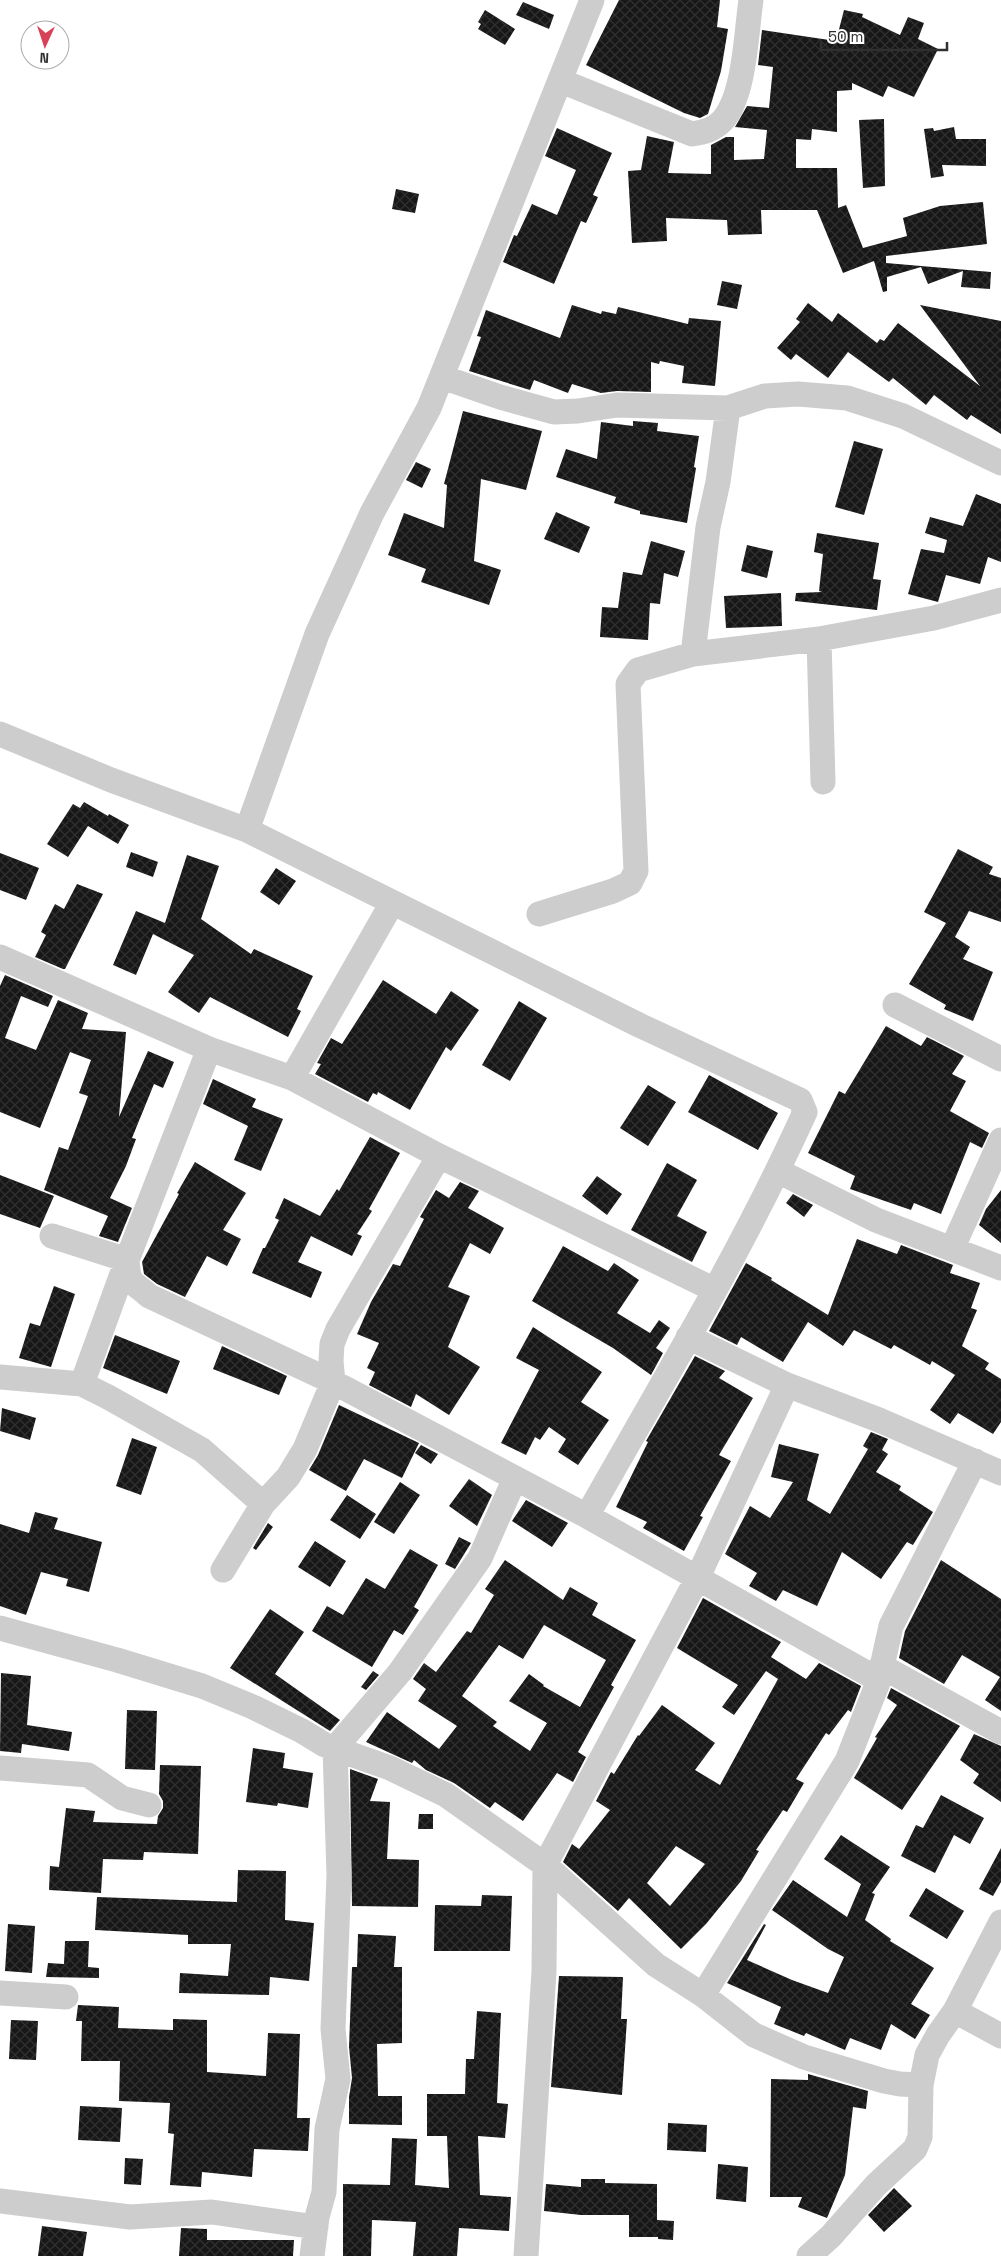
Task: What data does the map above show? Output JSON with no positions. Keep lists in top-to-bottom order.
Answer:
{
  "scale_bar": "50 m",
  "north": "bottom"
}
